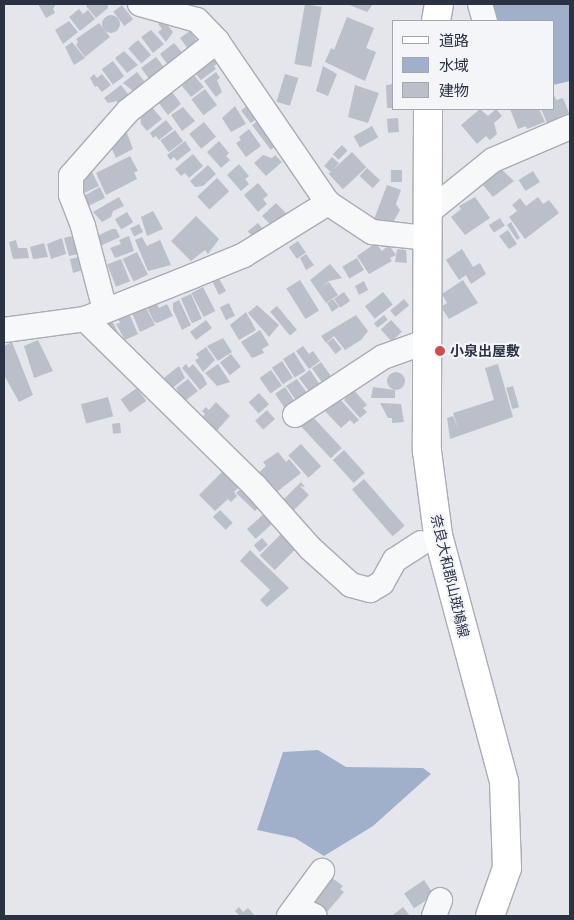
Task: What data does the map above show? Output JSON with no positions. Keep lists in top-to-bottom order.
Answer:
{
  "streets": {
    "main road": ["奈良大和郡山斑鳩線"]
  },
  "places": ["小泉出屋敷"],
  "legend": ["道路", "水域", "建物"]
}
